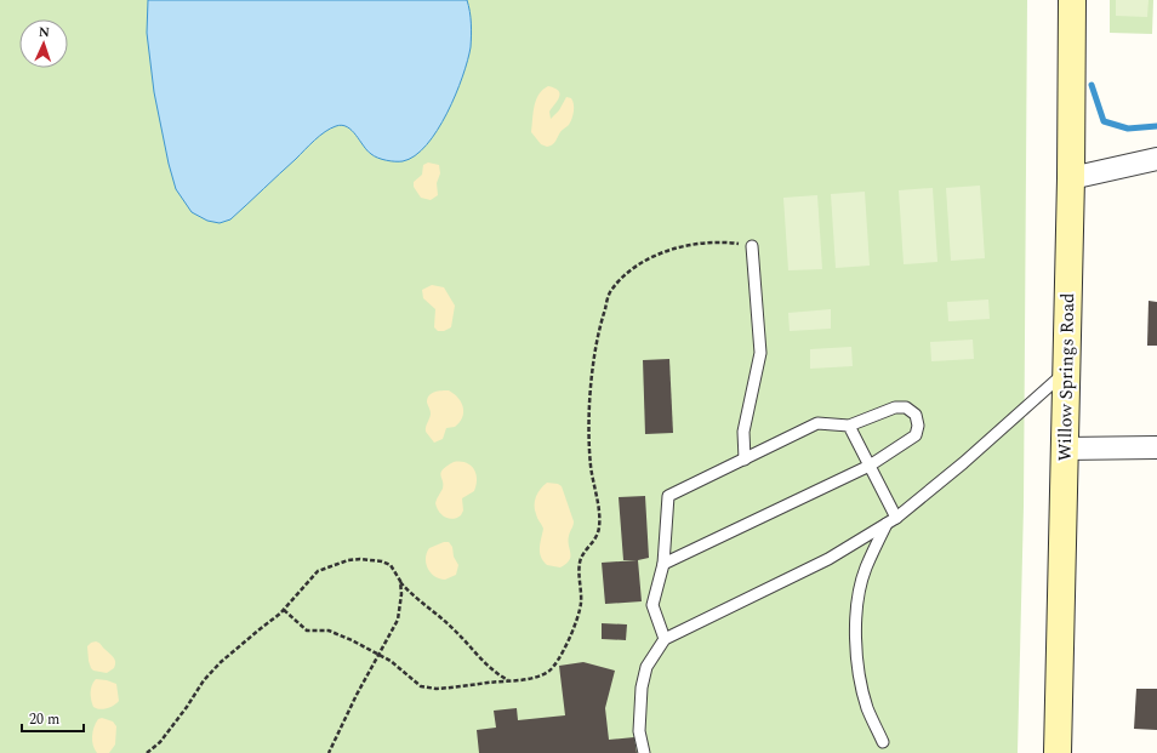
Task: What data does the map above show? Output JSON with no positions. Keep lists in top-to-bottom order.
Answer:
{
  "streets": {
    "main road": ["Willow Springs Road"]
  },
  "scale_bar": "20 m",
  "north": "top"
}
